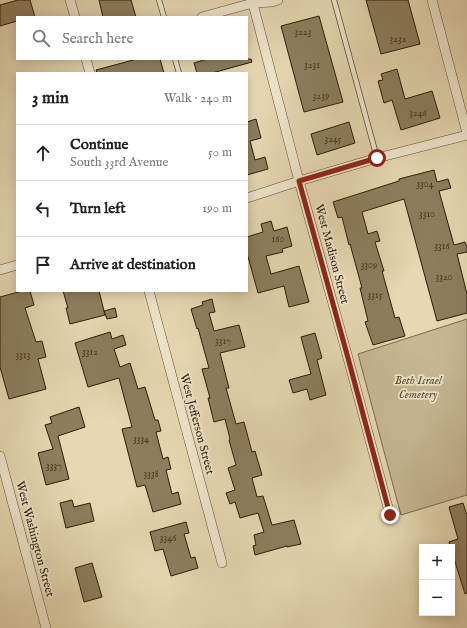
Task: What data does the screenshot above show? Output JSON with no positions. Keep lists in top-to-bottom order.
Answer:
{
  "streets": {
    "street": ["West Madison Street", "West Jefferson Street", "West Washington Street"]
  },
  "parks": ["Beth Israel Cemetery"],
  "house_numbers": [
    "3223",
    "3232",
    "3231",
    "3239",
    "3246",
    "3245",
    "3304",
    "3310",
    "160",
    "3316",
    "3309",
    "3320",
    "3315",
    "3317",
    "3312",
    "3313",
    "3334",
    "3337",
    "3338",
    "3346"
  ],
  "page": {
    "search": "Search here",
    "heading": ["3 min", "Walk · 240 m"],
    "list": [
      ["Continue", "South 33rd Avenue", "50 m"],
      ["Turn left", "190 m"],
      "Arrive at destination"
    ],
    "map_buttons": ["+", "−"]
  }
}
